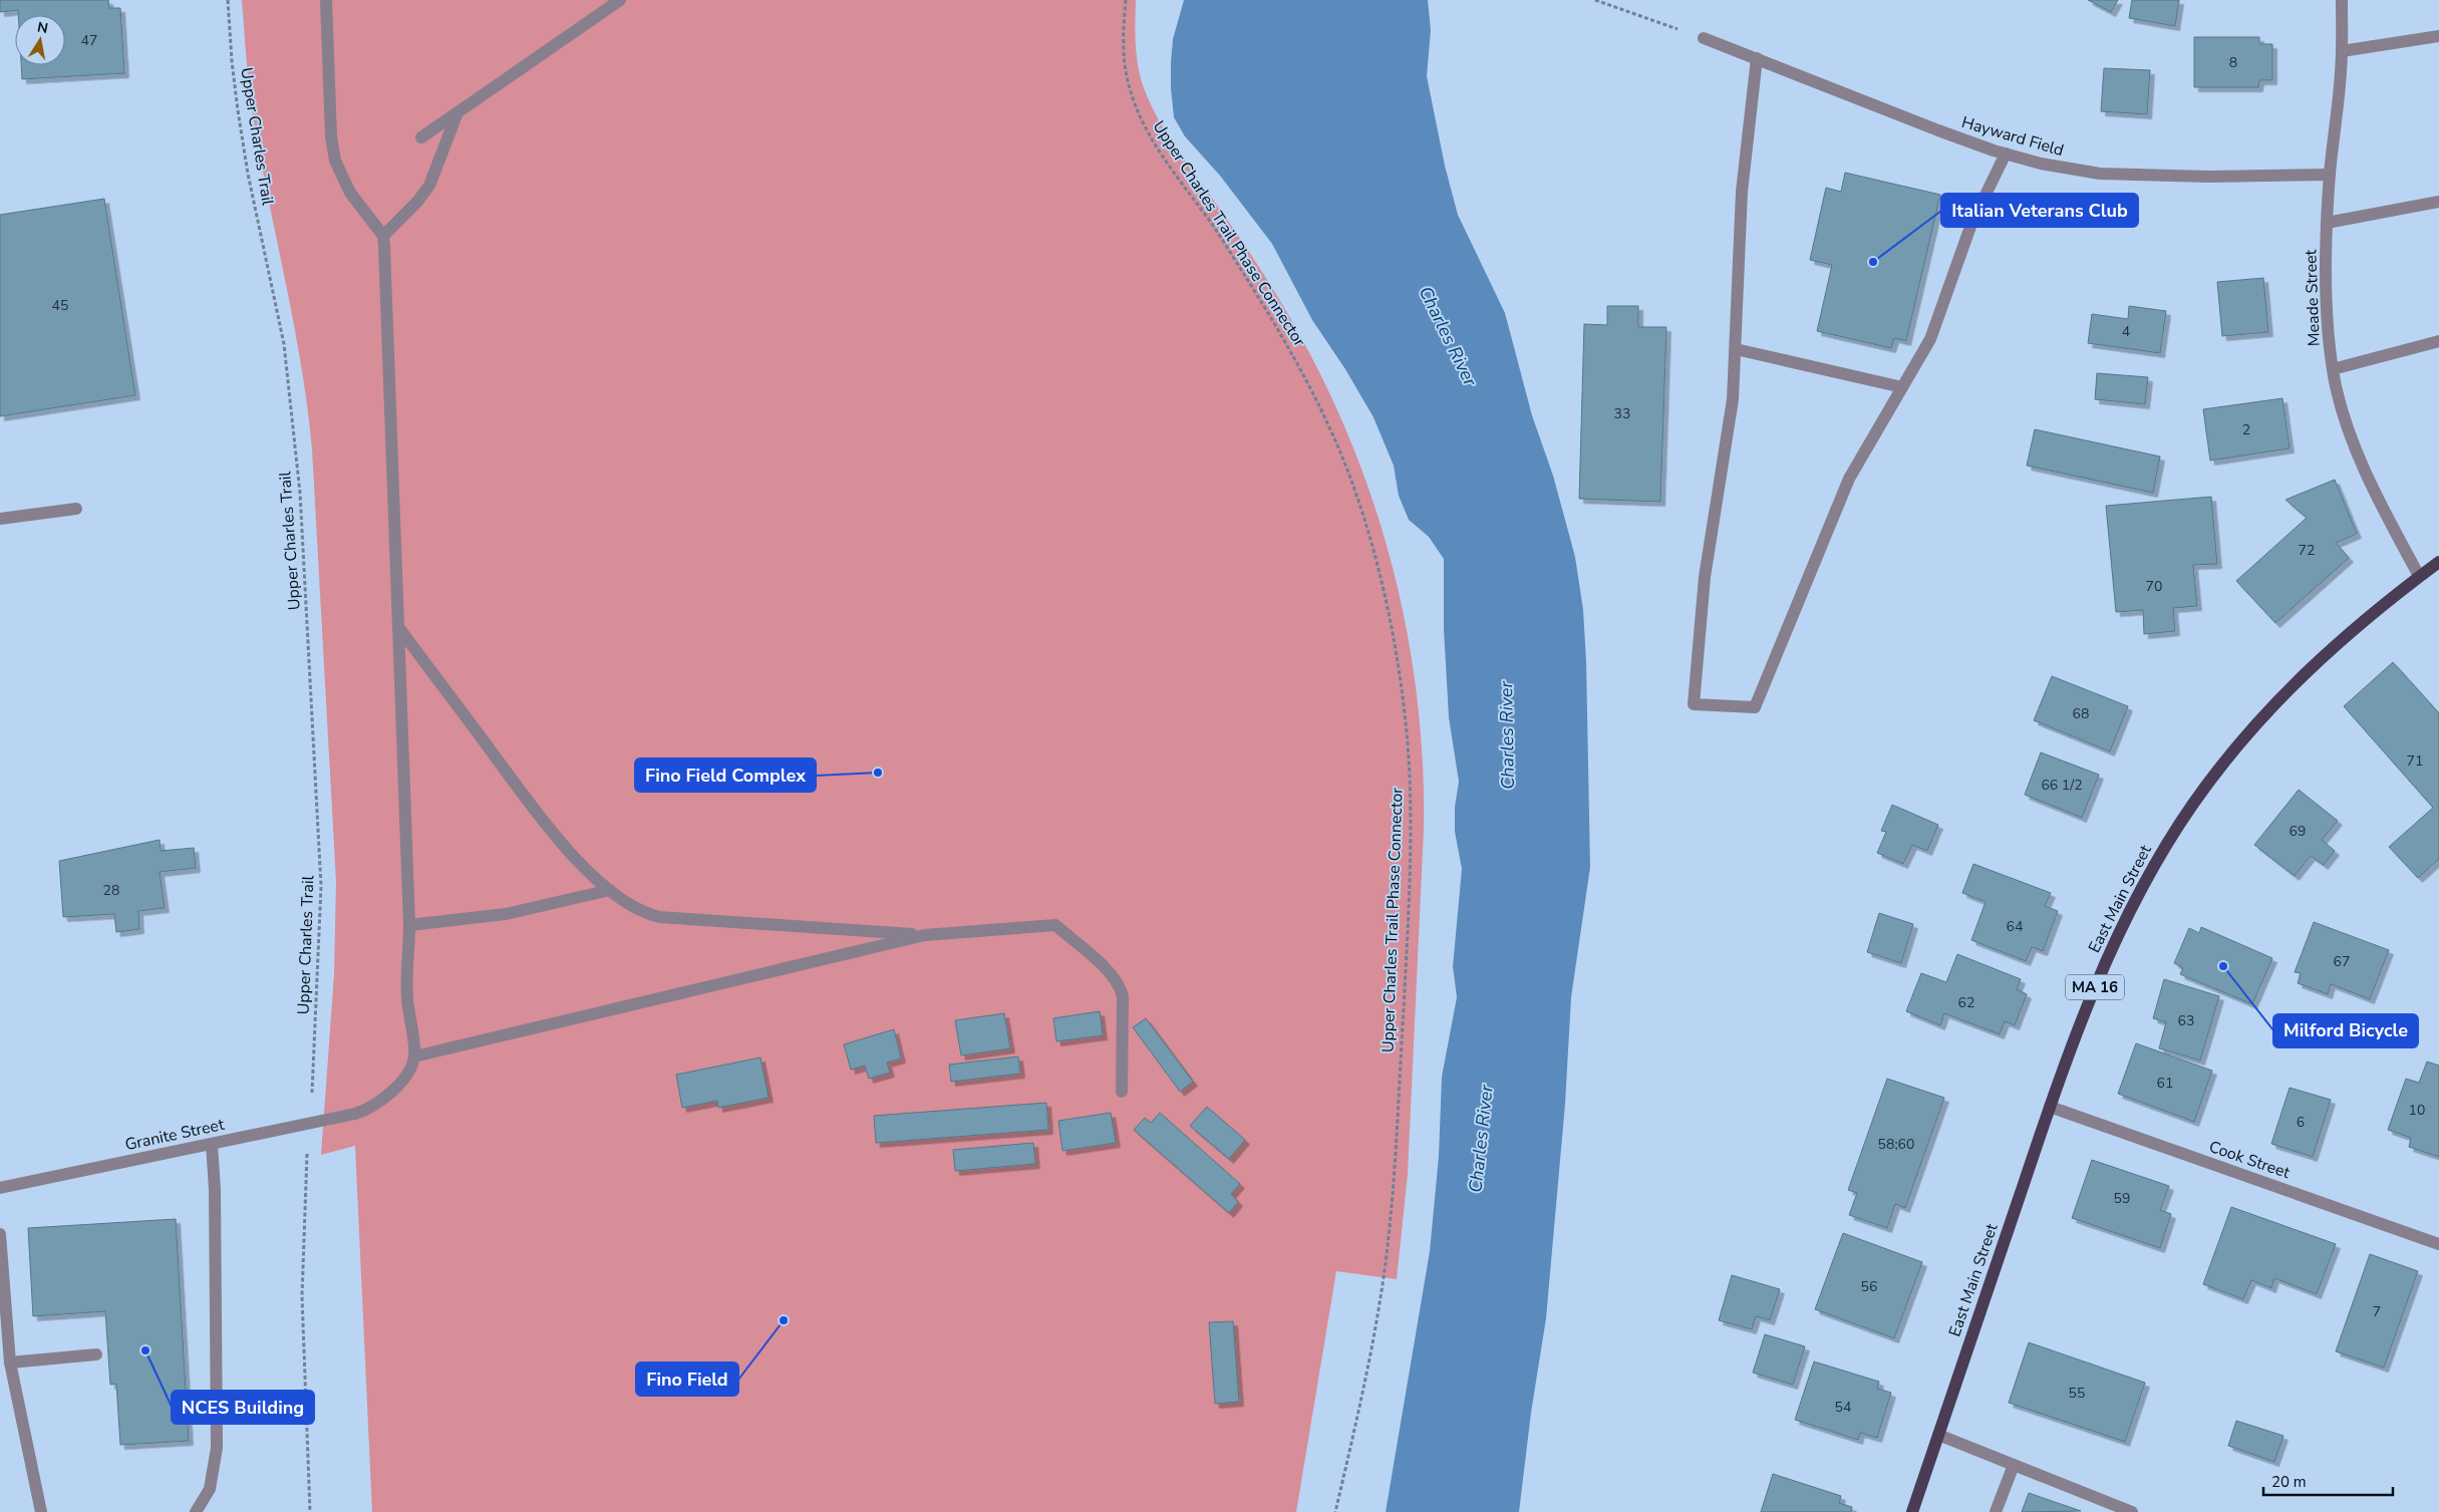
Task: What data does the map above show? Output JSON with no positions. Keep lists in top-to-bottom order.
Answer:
{
  "streets": {
    "main road": ["East Main Street", "MA 16"],
    "street": [
      "Hayward Field",
      "Meade Street",
      "Granite Street",
      "Cook Street"
    ],
    "path": ["Upper Charles Trail", "Upper Charles Trail Phase Connector"]
  },
  "crossings": [
    ["Hayward Field", "Meade Street"],
    ["Meade Street", "East Main Street"],
    ["East Main Street", "Cook Street"]
  ],
  "water": ["Charles River"],
  "places": [
    "Italian Veterans Club",
    "Fino Field Complex",
    "Milford Bicycle",
    "Fino Field",
    "NCES Building"
  ],
  "house_numbers": [
    "47",
    "8",
    "45",
    "4",
    "33",
    "2",
    "72",
    "70",
    "68",
    "71",
    "66 1/2",
    "69",
    "28",
    "64",
    "67",
    "62",
    "63",
    "61",
    "10",
    "6",
    "58;60",
    "59",
    "56",
    "7",
    "55",
    "54"
  ],
  "scale_bar": "20 m",
  "north": "top"
}
